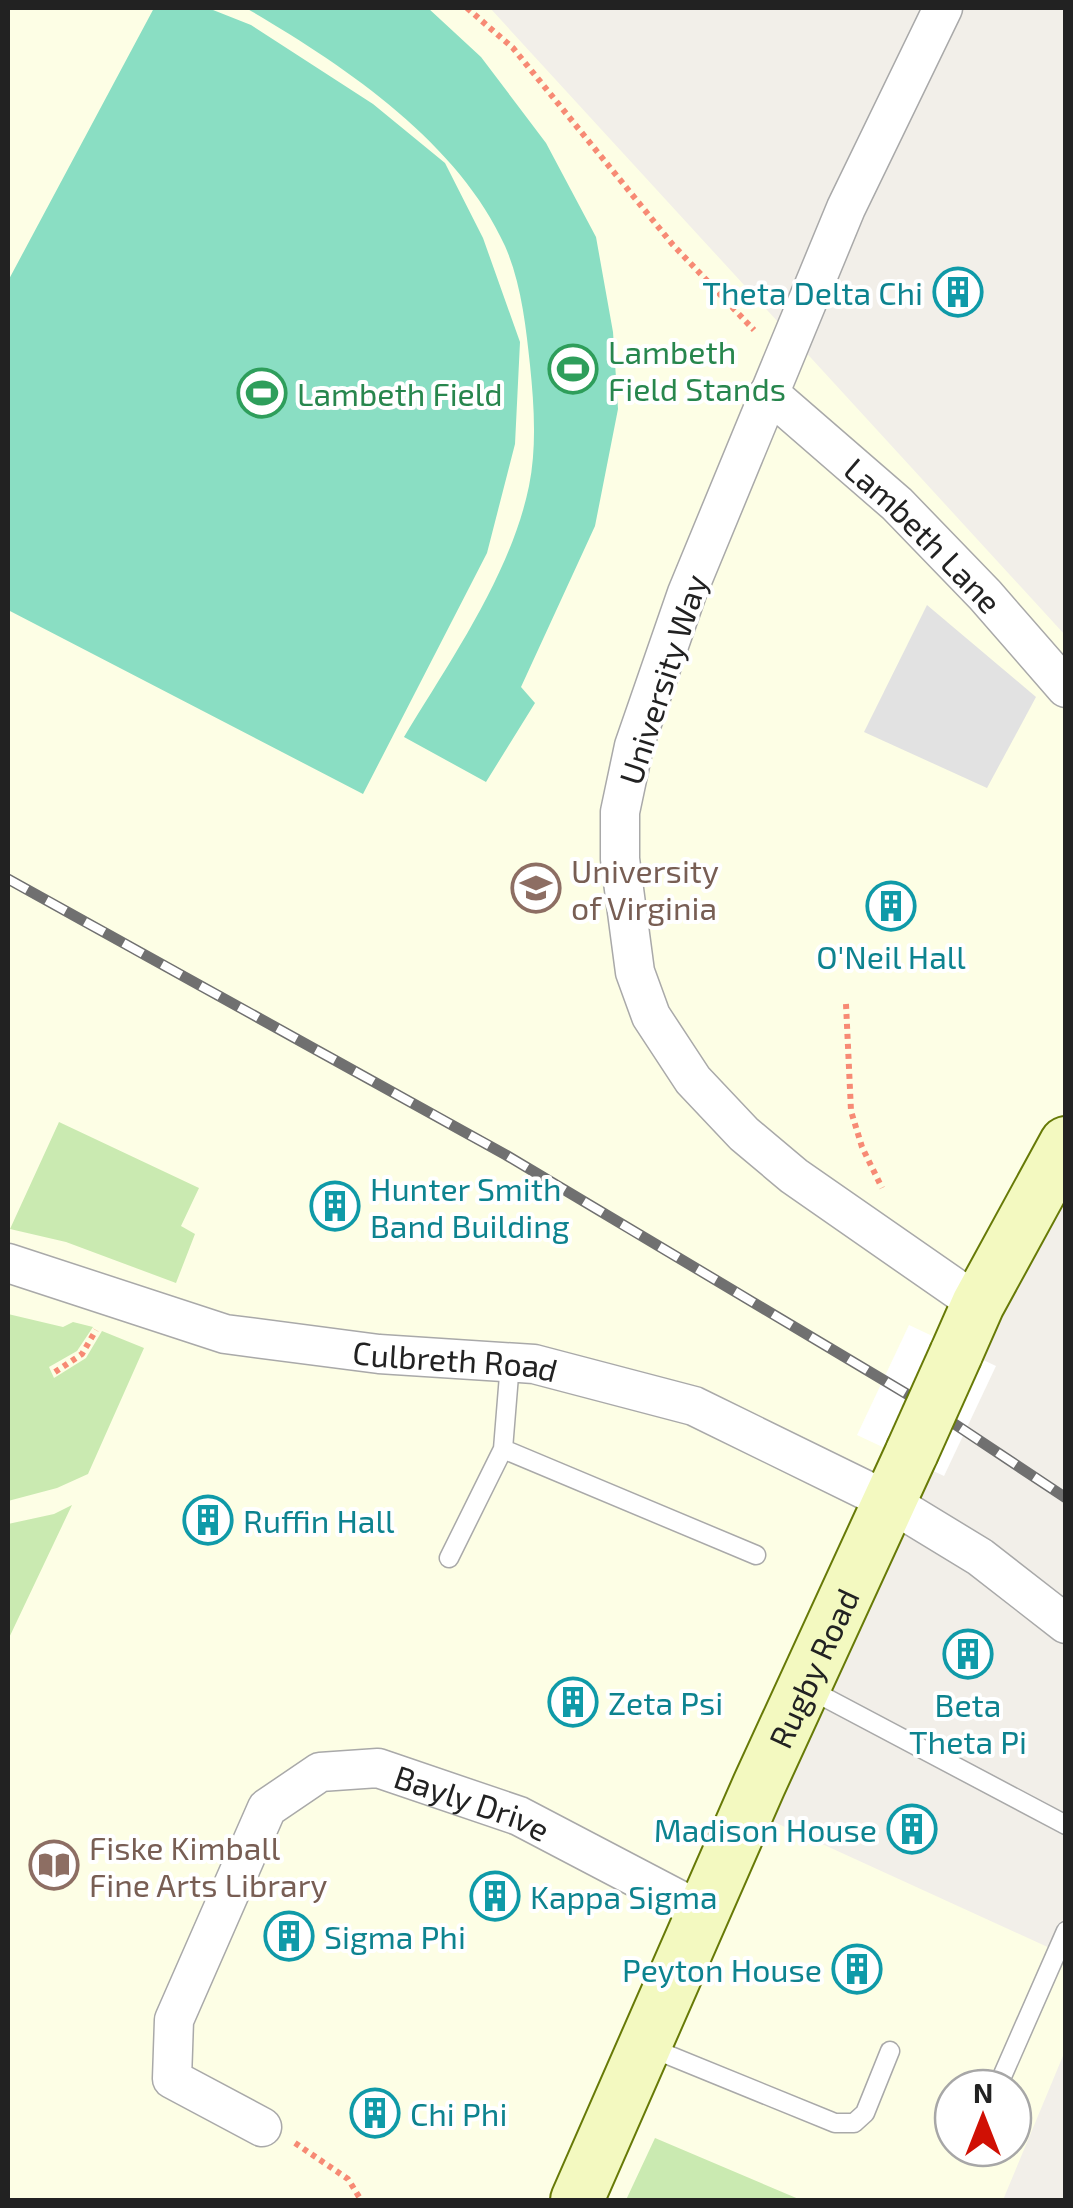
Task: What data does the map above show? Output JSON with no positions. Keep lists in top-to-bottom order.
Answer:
{
  "streets": {
    "main road": ["Rugby Road"],
    "street": [
      "Lambeth Lane",
      "University Way",
      "Culbreth Road",
      "Bayly Drive"
    ]
  },
  "crossings": [
    ["Lambeth Lane", "University Way"],
    ["University Way", "Rugby Road"],
    ["Culbreth Road", "Rugby Road"],
    ["Rugby Road", "Bayly Drive"]
  ],
  "places": {
    "building": [
      "Theta Delta Chi",
      "O'Neil Hall",
      "Hunter Smith Band Building",
      "Ruffin Hall",
      "Beta Theta Pi",
      "Zeta Psi",
      "Madison House",
      "Kappa Sigma",
      "Sigma Phi",
      "Peyton House",
      "Chi Phi"
    ],
    "sports": ["Lambeth Field Stands", "Lambeth Field"],
    "school or university": ["University of Virginia"],
    "library": ["Fiske Kimball Fine Arts Library"]
  },
  "north": "top"
}
